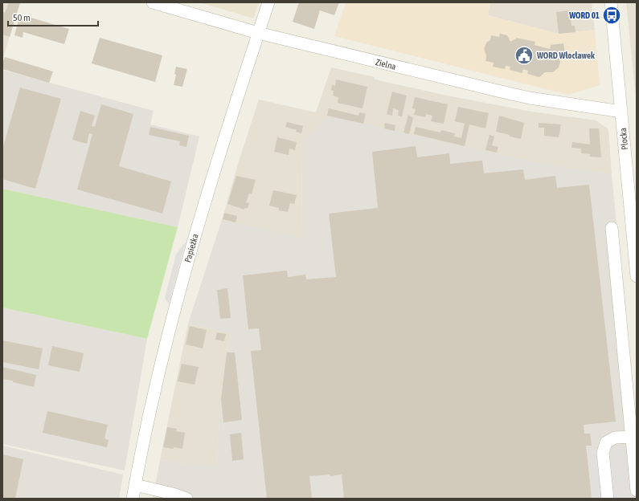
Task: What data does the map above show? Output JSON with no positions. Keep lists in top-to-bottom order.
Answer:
{
  "streets": {
    "street": ["Zielna", "Płocka", "Papieżka"]
  },
  "crossings": [
    ["Zielna", "Płocka"],
    ["Zielna", "Papieżka"]
  ],
  "places": {
    "bus stop": ["WORD 01"],
    "public building": ["WORD Włocławek"]
  },
  "scale_bar": "50 m"
}
